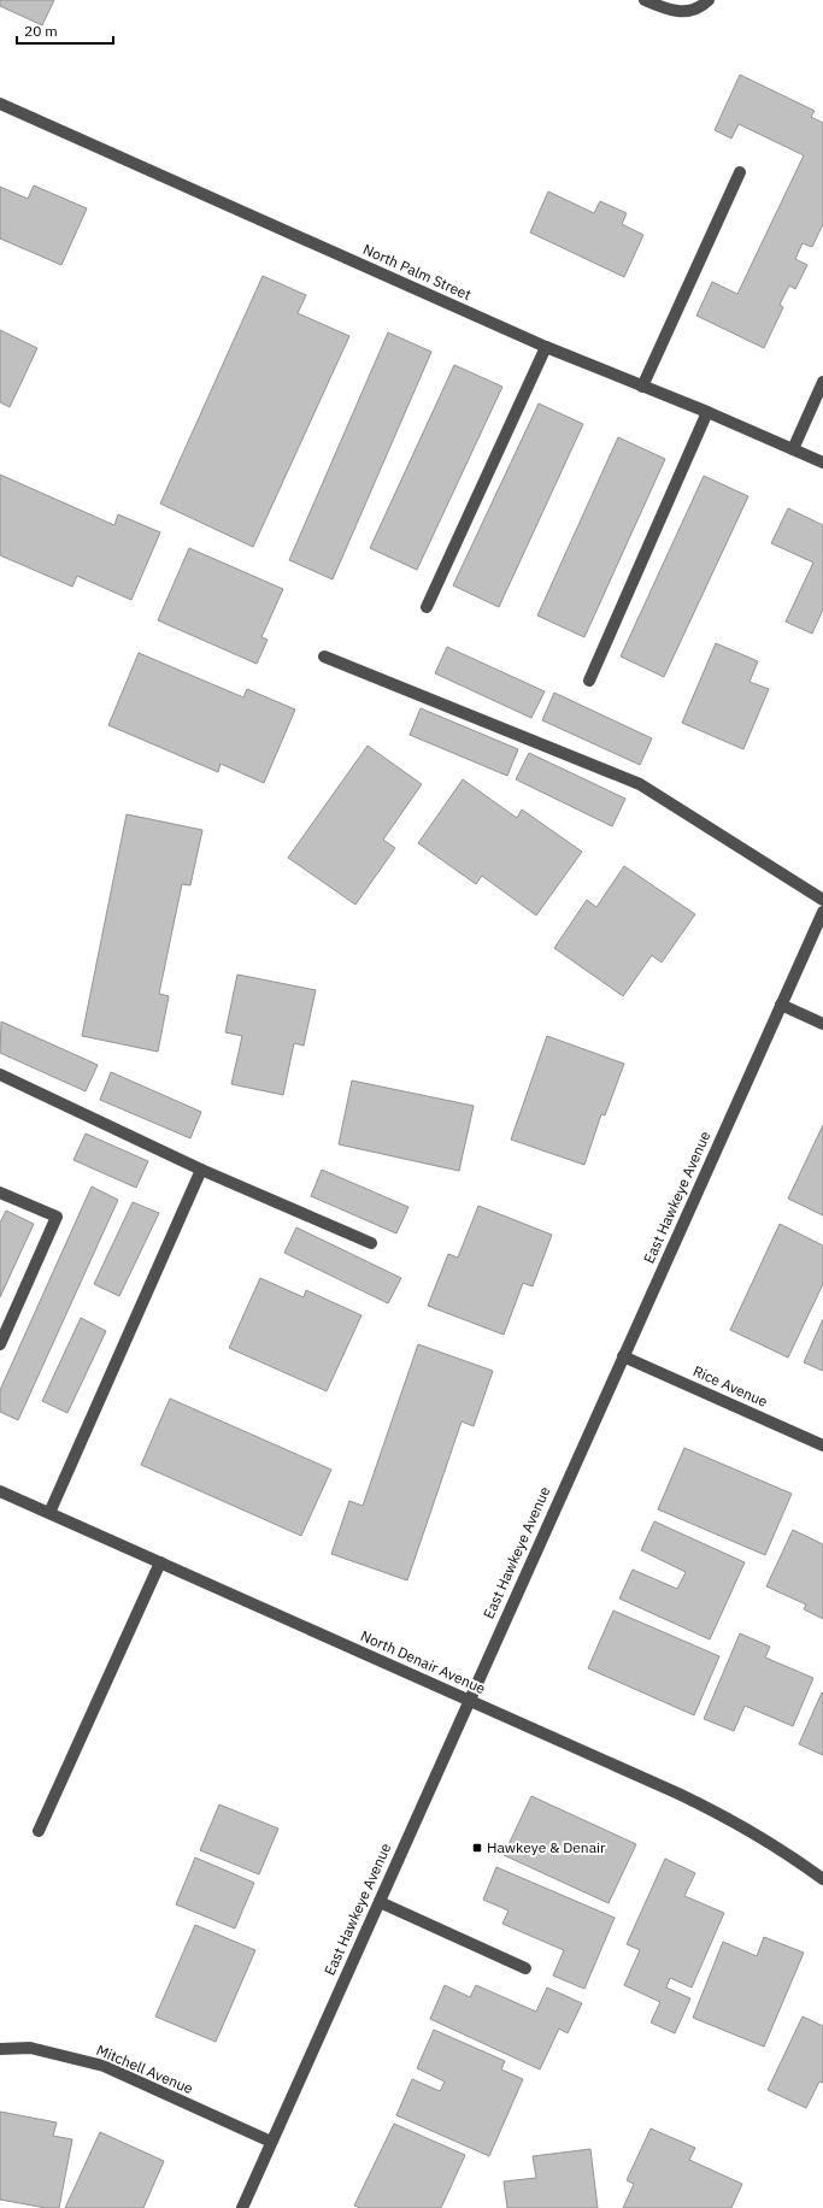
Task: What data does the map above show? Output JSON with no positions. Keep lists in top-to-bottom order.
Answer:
{
  "streets": {
    "street": [
      "North Palm Street",
      "East Hawkeye Avenue",
      "Rice Avenue",
      "North Denair Avenue",
      "Mitchell Avenue"
    ]
  },
  "crossings": [
    ["East Hawkeye Avenue", "Rice Avenue"],
    ["East Hawkeye Avenue", "North Denair Avenue"],
    ["East Hawkeye Avenue", "Mitchell Avenue"]
  ],
  "places": {
    "transit": ["Hawkeye & Denair"]
  },
  "scale_bar": "20 m"
}
